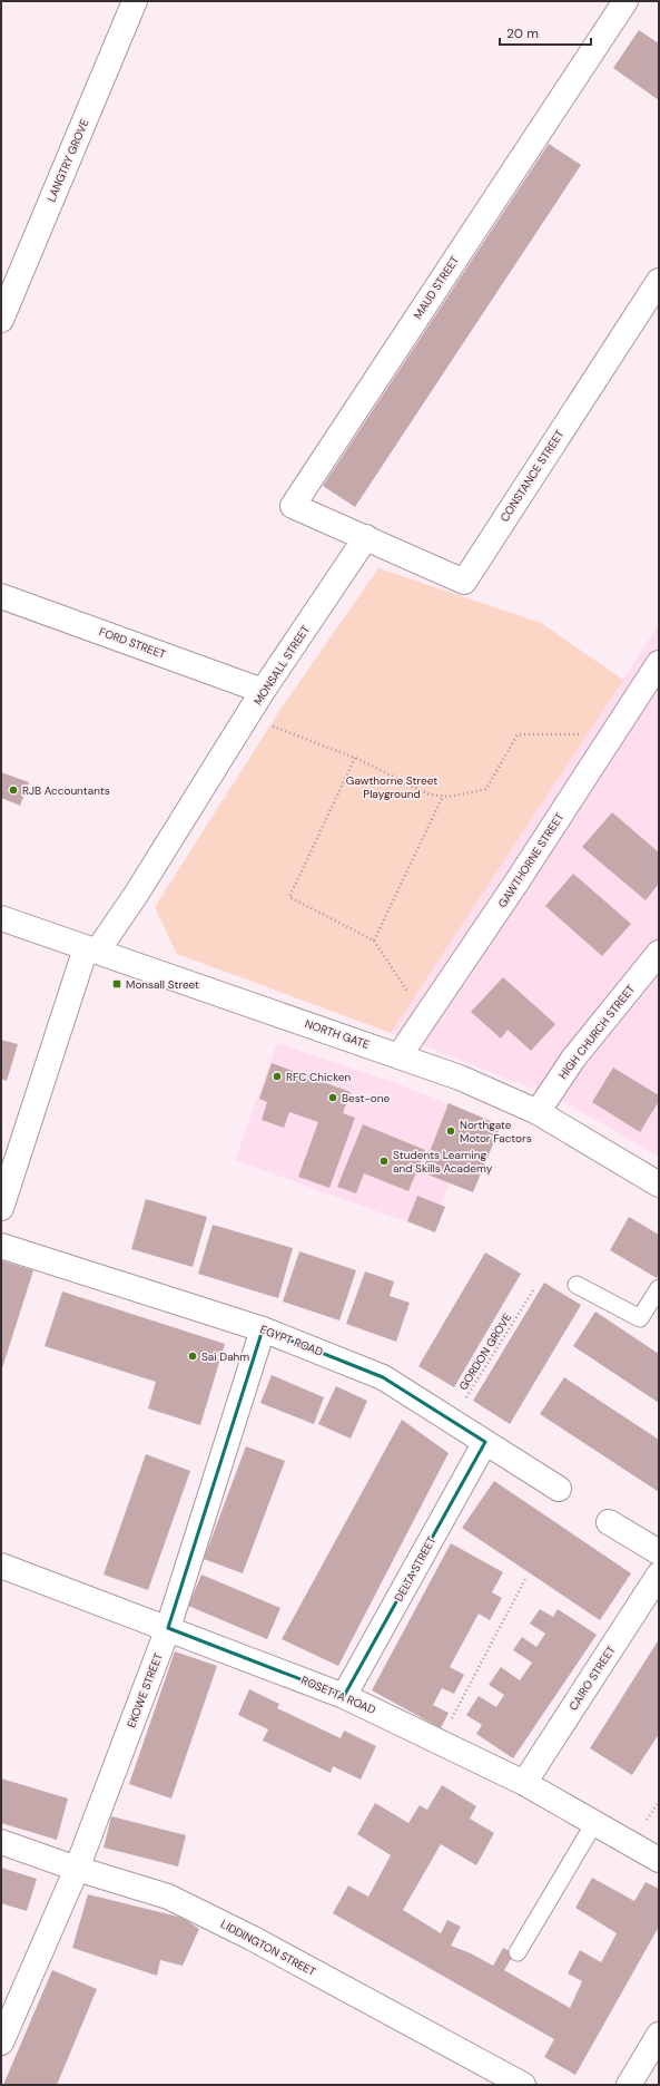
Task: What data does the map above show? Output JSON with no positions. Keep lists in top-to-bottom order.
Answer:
{
  "streets": {
    "street": [
      "LANGTRY GROVE",
      "MAUD STREET",
      "CONSTANCE STREET",
      "FORD STREET",
      "MONSALL STREET",
      "GAWTHORNE STREET",
      "HIGH CHURCH STREET",
      "NORTH GATE",
      "EGYPT ROAD",
      "DELTA STREET",
      "CAIRO STREET",
      "EKOWE STREET",
      "ROSETTA ROAD",
      "LIDDINGTON STREET"
    ],
    "path": ["GORDON GROVE"]
  },
  "crossings": [
    ["MAUD STREET", "CONSTANCE STREET"],
    ["MAUD STREET", "MONSALL STREET"],
    ["CONSTANCE STREET", "MONSALL STREET"],
    ["FORD STREET", "MONSALL STREET"],
    ["MONSALL STREET", "NORTH GATE"],
    ["GAWTHORNE STREET", "NORTH GATE"],
    ["HIGH CHURCH STREET", "NORTH GATE"],
    ["EGYPT ROAD", "GORDON GROVE"],
    ["EGYPT ROAD", "DELTA STREET"],
    ["EGYPT ROAD", "EKOWE STREET"],
    ["DELTA STREET", "ROSETTA ROAD"],
    ["CAIRO STREET", "ROSETTA ROAD"],
    ["EKOWE STREET", "ROSETTA ROAD"],
    ["EKOWE STREET", "LIDDINGTON STREET"]
  ],
  "parks": ["Gawthorne Street Playground"],
  "places": {
    "other": [
      "RJB Accountants",
      "RFC Chicken",
      "Best-one",
      "Northgate Motor Factors",
      "Students Learning and Skills Academy",
      "Sai Dahm"
    ],
    "transit": ["Monsall Street"]
  },
  "scale_bar": "20 m"
}
